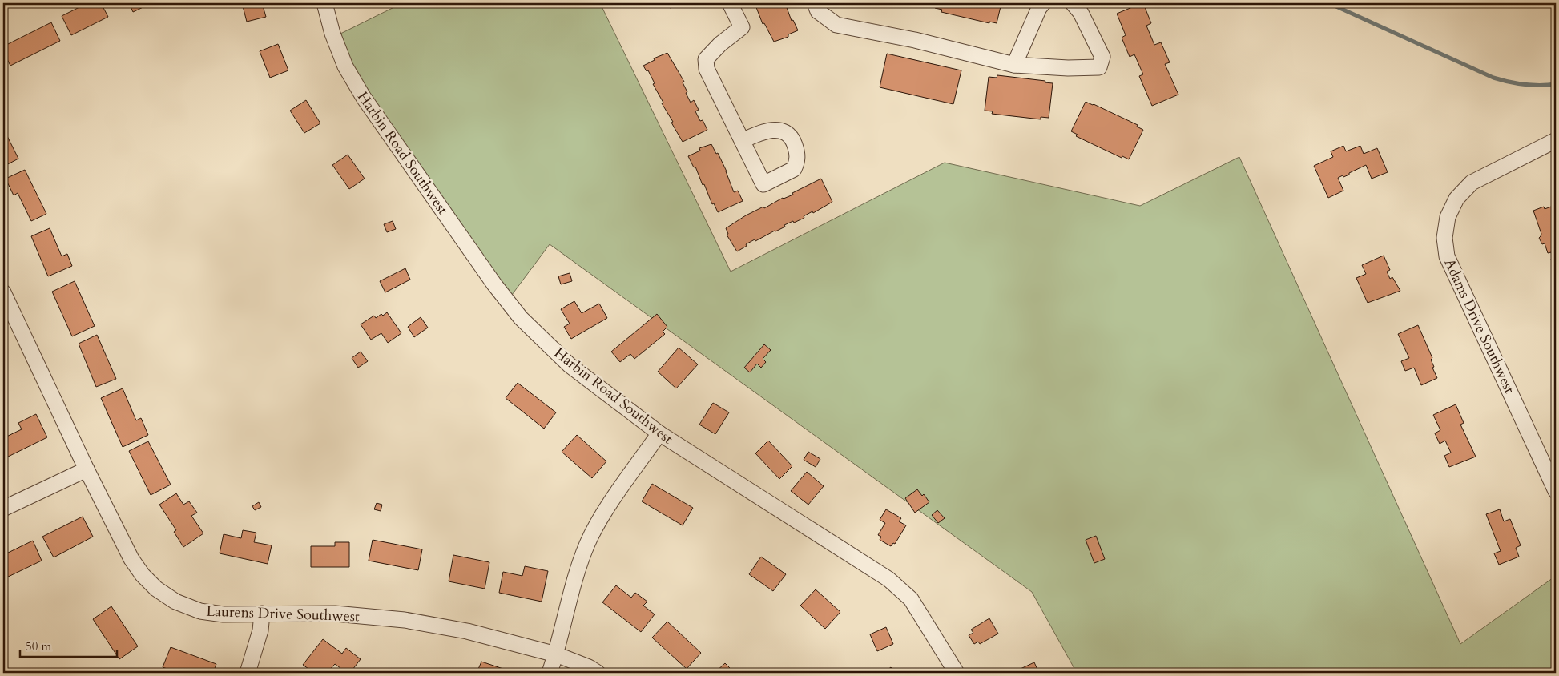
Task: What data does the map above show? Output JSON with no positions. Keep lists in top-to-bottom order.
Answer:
{
  "streets": {
    "street": ["Harbin Road Southwest", "Adams Drive Southwest", "Laurens Drive Southwest"]
  },
  "scale_bar": "50 m"
}
